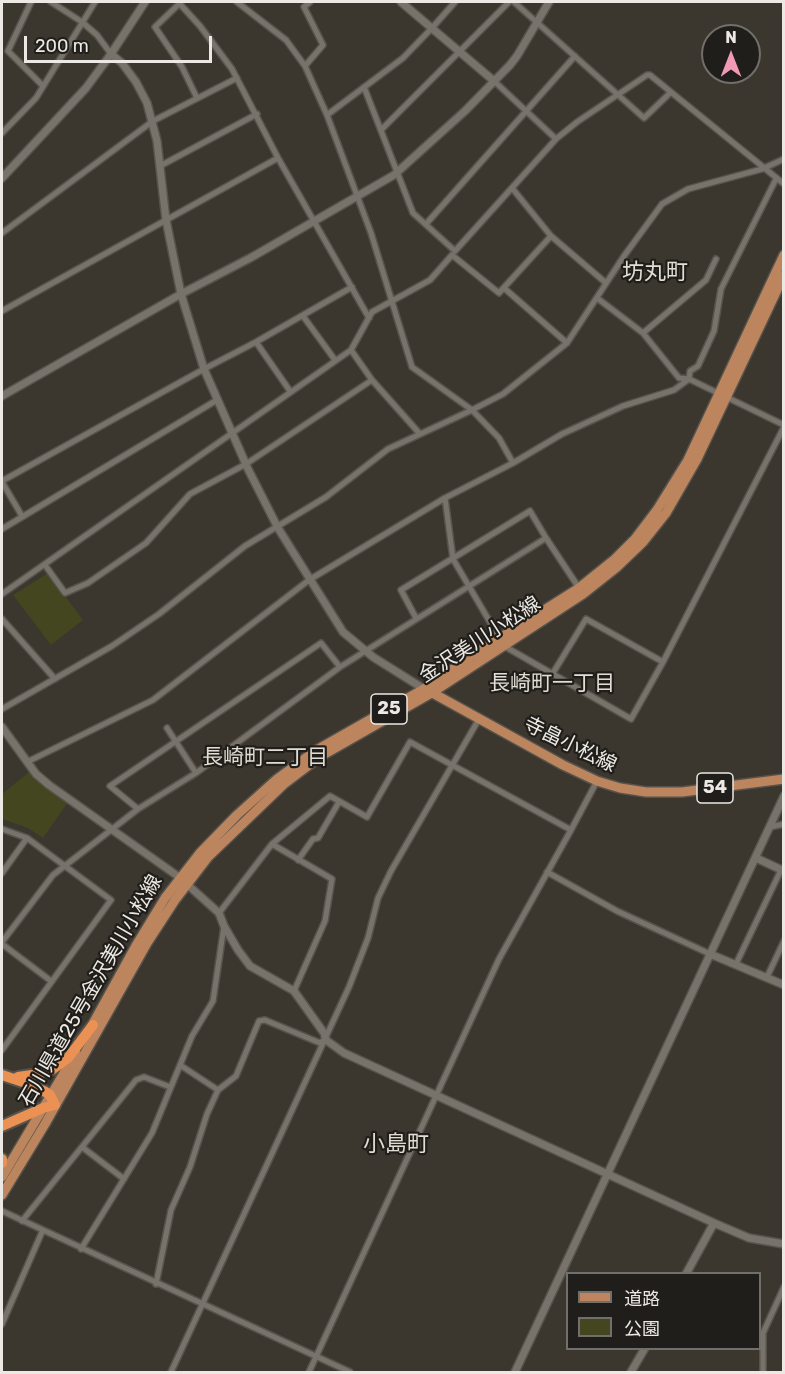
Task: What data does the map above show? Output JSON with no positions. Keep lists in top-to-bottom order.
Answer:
{
  "streets": {
    "main road": [
      "金沢美川小松線",
      "25",
      "寺畠小松線",
      "54",
      "石川県道25号金沢美川小松線"
    ]
  },
  "crossings": [
    ["金沢美川小松線", "石川県道25号金沢美川小松線"],
    ["25", "石川県道25号金沢美川小松線"],
    ["寺畠小松線", "石川県道25号金沢美川小松線"]
  ],
  "districts": [
    "坊丸町",
    "長崎町一丁目",
    "長崎町二丁目",
    "小島町"
  ],
  "legend": ["道路", "公園"],
  "scale_bar": "200 m",
  "north": "top"
}
